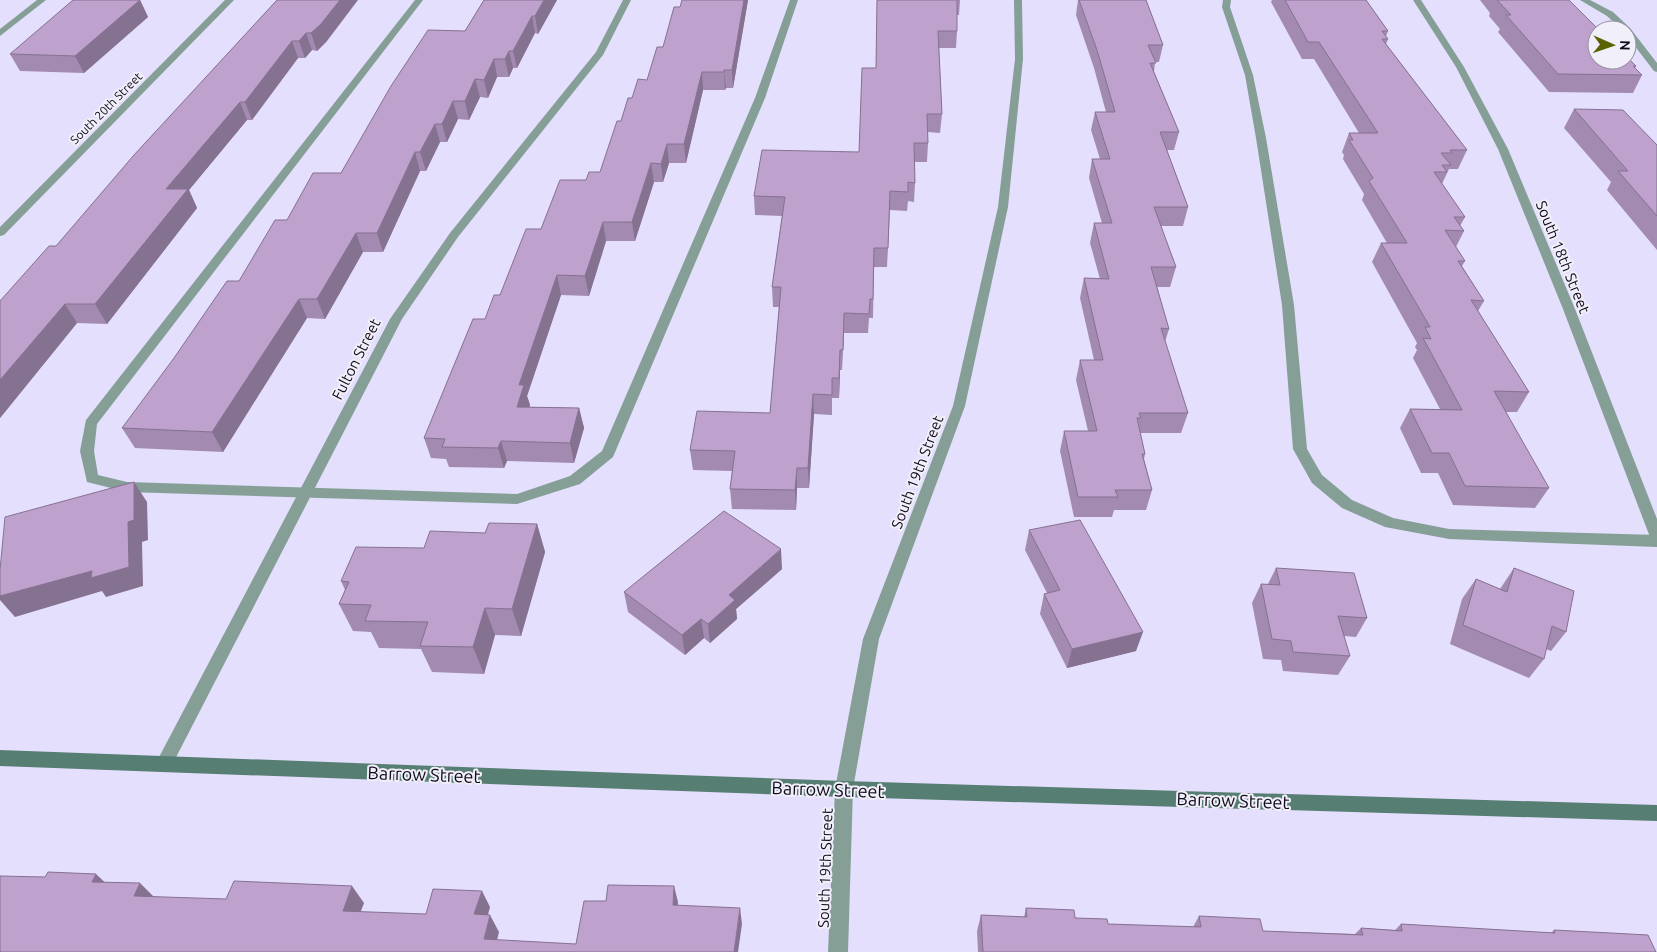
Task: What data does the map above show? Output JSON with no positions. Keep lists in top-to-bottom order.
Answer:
{
  "streets": {
    "main road": ["Barrow Street"],
    "street": [
      "South 20th Street",
      "South 18th Street",
      "Fulton Street",
      "South 19th Street"
    ]
  },
  "crossings": [
    ["Fulton Street", "Barrow Street"],
    ["South 19th Street", "Barrow Street"]
  ],
  "north": "right"
}
